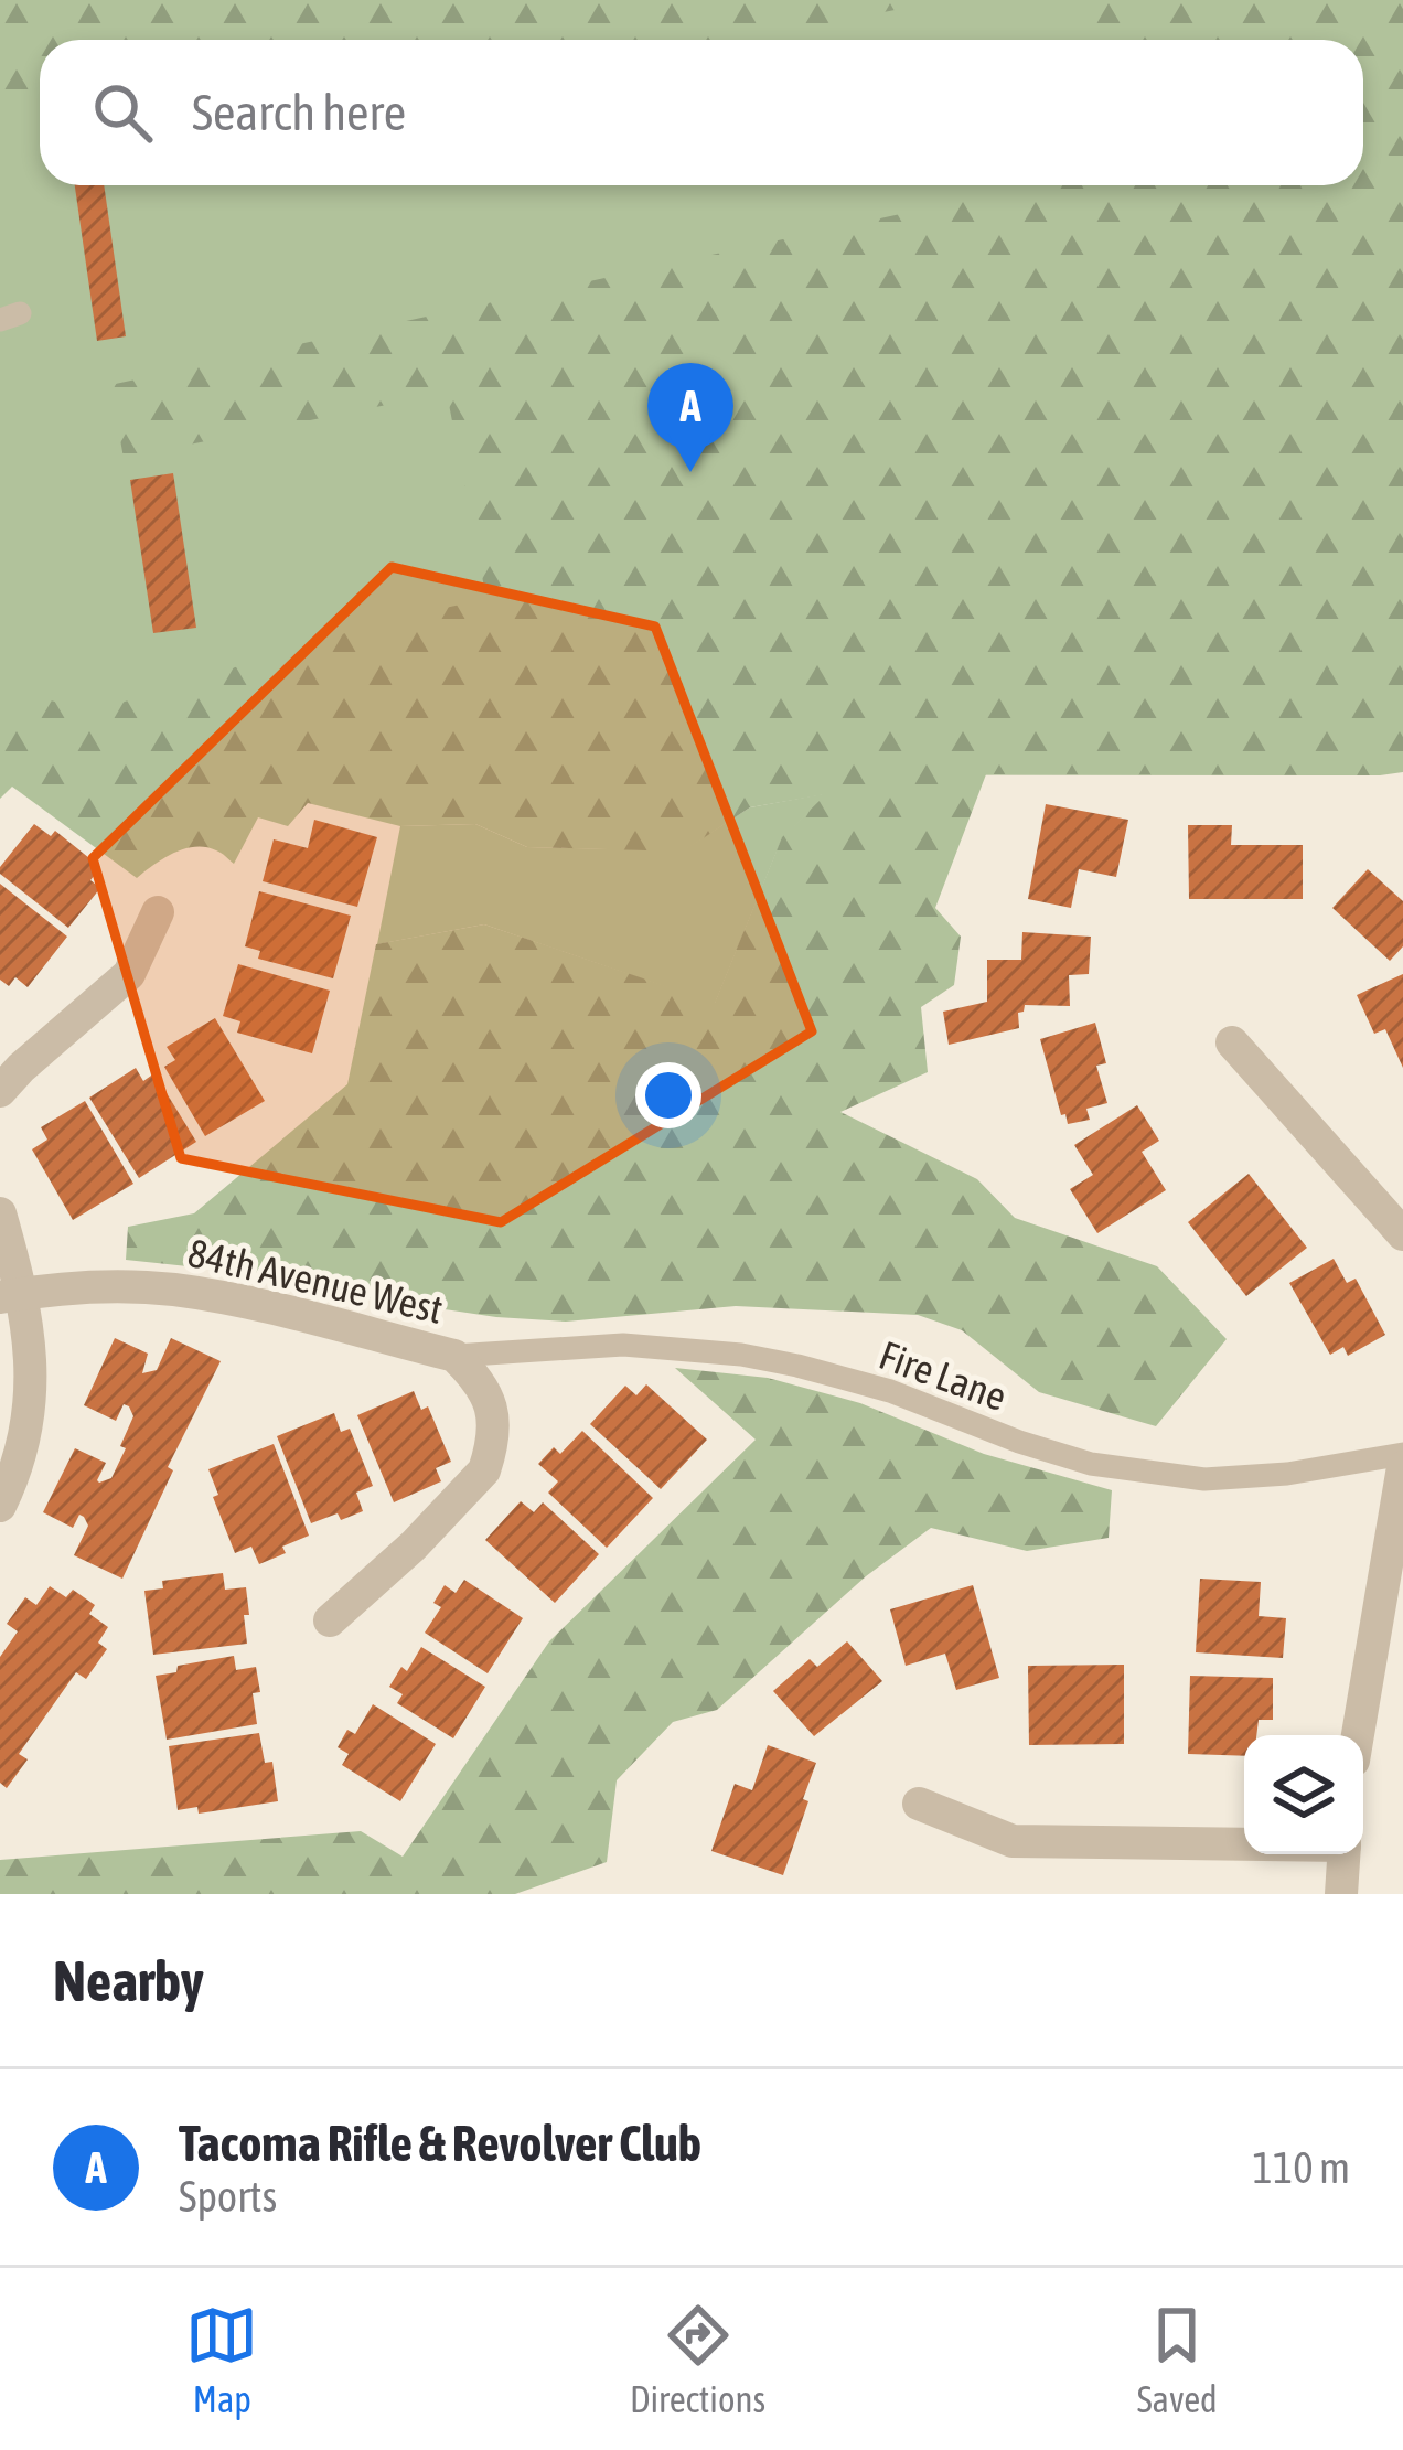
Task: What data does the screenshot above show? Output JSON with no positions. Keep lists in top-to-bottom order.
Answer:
{
  "streets": {
    "street": ["84th Avenue West"],
    "lane": ["Fire Lane"]
  },
  "crossings": [
    ["84th Avenue West", "Fire Lane"]
  ],
  "page": {
    "search": "Search here",
    "pins": "A",
    "heading": "Nearby",
    "list": [
      {
        "mark": "A",
        "name": "Tacoma Rifle & Revolver Club",
        "note": "Sports",
        "value": "110 m"
      }
    ],
    "nav": ["Map", "Directions", "Saved"]
  }
}
